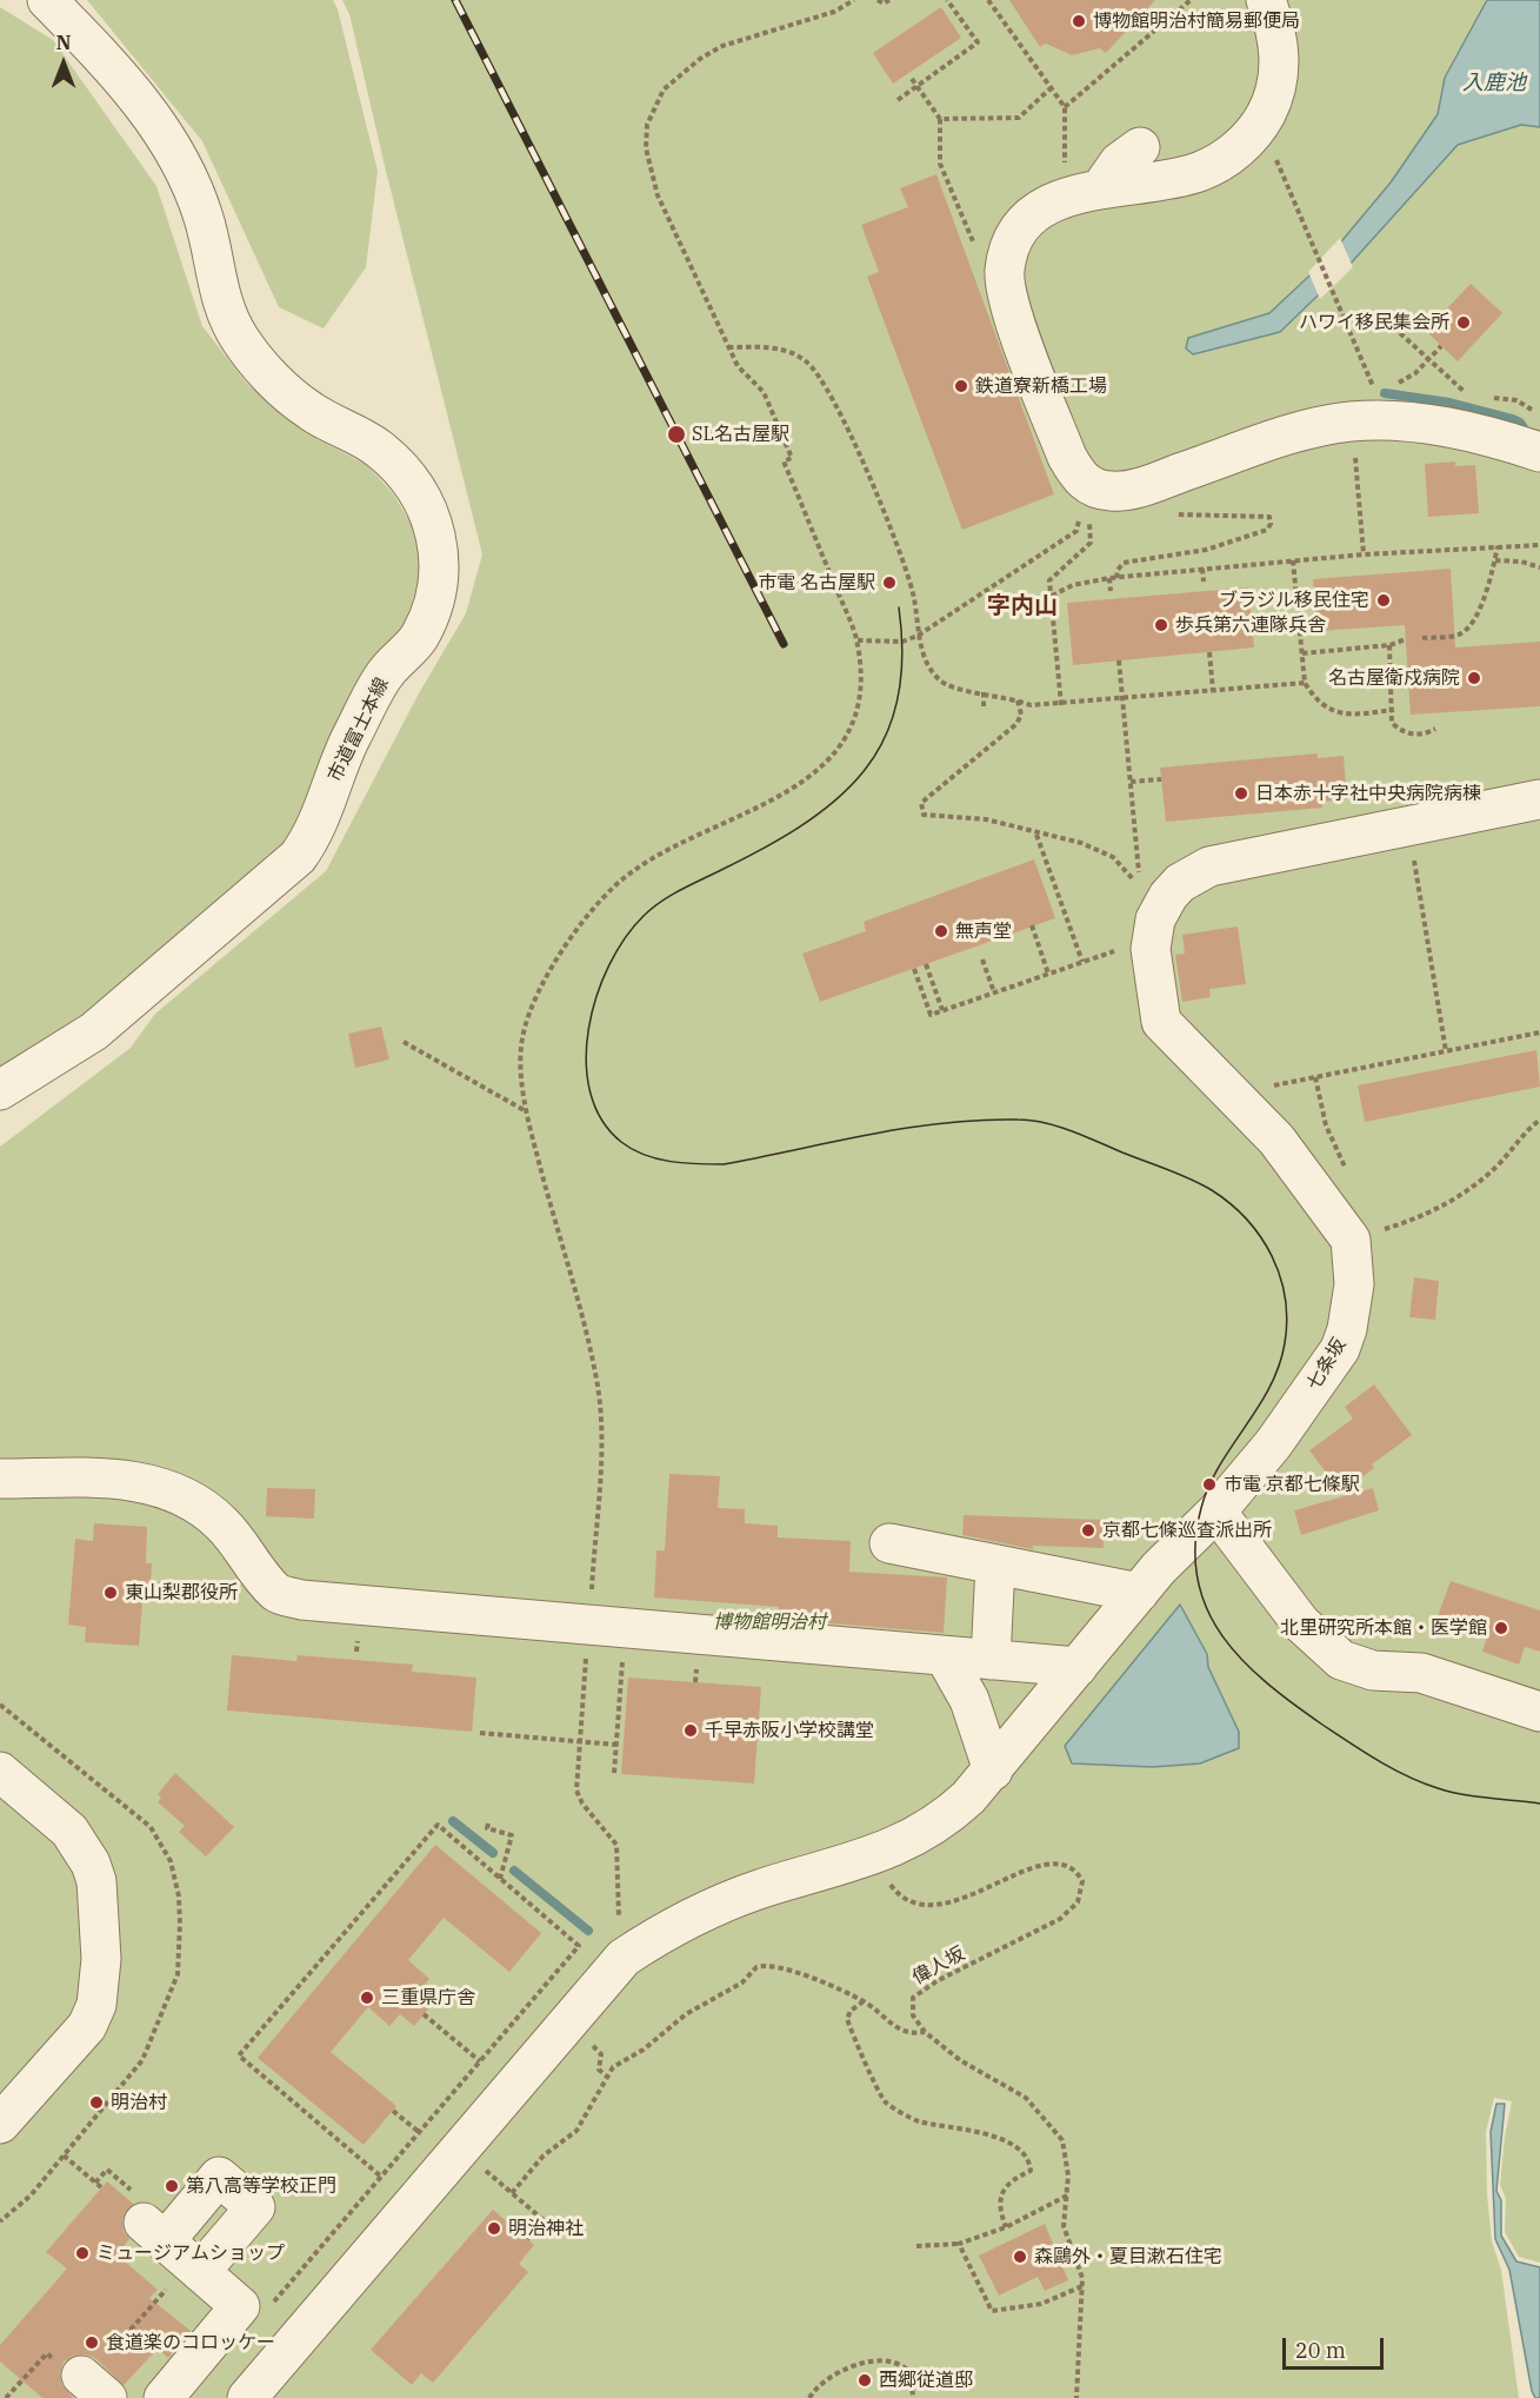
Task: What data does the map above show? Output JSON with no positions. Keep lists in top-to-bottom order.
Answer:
{
  "streets": {
    "street": ["市道富士本線", "七条坂"],
    "path": ["偉人坂"]
  },
  "districts": ["字内山"],
  "water": ["入鹿池"],
  "parks": ["博物館明治村"],
  "places": [
    "博物館明治村簡易郵便局",
    "ハワイ移民集会所",
    "鉄道寮新橋工場",
    "SL名古屋駅",
    "市電 名古屋駅",
    "ブラジル移民住宅",
    "歩兵第六連隊兵舎",
    "名古屋衛戍病院",
    "日本赤十字社中央病院病棟",
    "無声堂",
    "市電 京都七條駅",
    "京都七條巡査派出所",
    "東山梨郡役所",
    "北里研究所本館・医学館",
    "千早赤阪小学校講堂",
    "三重県庁舎",
    "明治村",
    "第八高等学校正門",
    "明治神社",
    "ミュージアムショップ",
    "森鷗外・夏目漱石住宅",
    "食道楽のコロッケー",
    "西郷従道邸"
  ],
  "scale_bar": "20 m",
  "north": "top"
}
